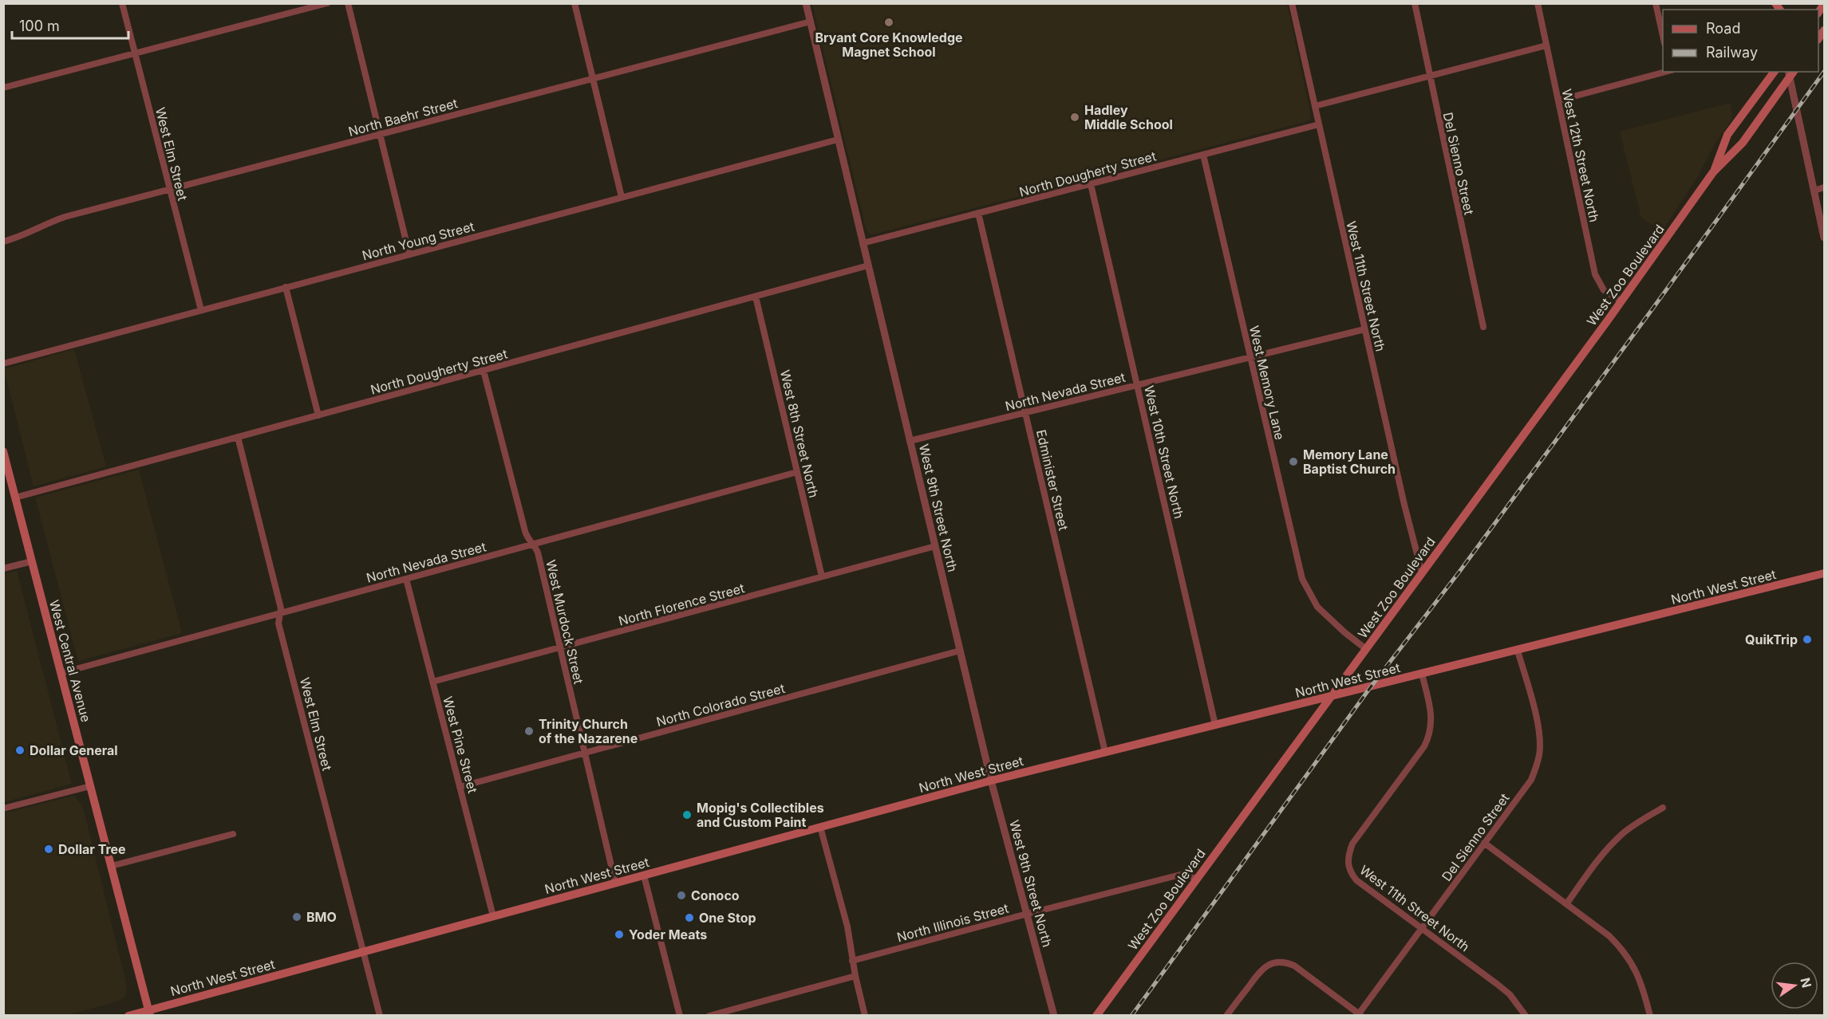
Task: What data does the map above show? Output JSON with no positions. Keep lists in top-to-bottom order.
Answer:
{
  "streets": {
    "main road": ["West Zoo Boulevard", "North West Street", "West Central Avenue"],
    "street": [
      "North Baehr Street",
      "West Elm Street",
      "West 12th Street North",
      "Del Sienno Street",
      "North Dougherty Street",
      "North Young Street",
      "West 11th Street North",
      "West Memory Lane",
      "North Nevada Street",
      "West 8th Street North",
      "West 10th Street North",
      "Edminister Street",
      "West 9th Street North",
      "North Florence Street",
      "West Murdock Street",
      "North Colorado Street",
      "West Pine Street",
      "North Illinois Street"
    ]
  },
  "crossings": [
    ["North Baehr Street", "West Elm Street"],
    ["North Baehr Street", "West 9th Street North"],
    ["West Elm Street", "North Dougherty Street"],
    ["West Elm Street", "North Young Street"],
    ["West Elm Street", "North Nevada Street"],
    ["West Elm Street", "North West Street"],
    ["West 12th Street North", "West Zoo Boulevard"],
    ["Del Sienno Street", "West 11th Street North"],
    ["Del Sienno Street", "North West Street"],
    ["North Dougherty Street", "West 11th Street North"],
    ["North Dougherty Street", "West Memory Lane"],
    ["North Dougherty Street", "West 8th Street North"],
    ["North Dougherty Street", "West 10th Street North"],
    ["North Dougherty Street", "Edminister Street"],
    ["North Dougherty Street", "West 9th Street North"],
    ["North Dougherty Street", "West Murdock Street"],
    ["North Dougherty Street", "West Central Avenue"],
    ["North Young Street", "West 9th Street North"],
    ["West Zoo Boulevard", "West 11th Street North"],
    ["West Zoo Boulevard", "West Memory Lane"],
    ["West Zoo Boulevard", "North West Street"],
    ["West Zoo Boulevard", "North Illinois Street"],
    ["West 11th Street North", "North Nevada Street"],
    ["West 11th Street North", "North West Street"],
    ["West Memory Lane", "North Nevada Street"],
    ["North Nevada Street", "West 8th Street North"],
    ["North Nevada Street", "West 10th Street North"],
    ["North Nevada Street", "Edminister Street"],
    ["North Nevada Street", "West 9th Street North"],
    ["North Nevada Street", "West Murdock Street"],
    ["North Nevada Street", "West Central Avenue"],
    ["North Nevada Street", "West Pine Street"],
    ["West 8th Street North", "North Florence Street"],
    ["West 10th Street North", "North West Street"],
    ["Edminister Street", "North West Street"],
    ["West 9th Street North", "North West Street"],
    ["West 9th Street North", "North Florence Street"],
    ["West 9th Street North", "North Colorado Street"],
    ["West 9th Street North", "North Illinois Street"],
    ["North West Street", "West Murdock Street"],
    ["North West Street", "West Central Avenue"],
    ["North West Street", "West Pine Street"],
    ["North Florence Street", "West Murdock Street"],
    ["North Florence Street", "West Pine Street"],
    ["West Murdock Street", "North Colorado Street"],
    ["North Colorado Street", "West Pine Street"]
  ],
  "places": [
    "Bryant Core Knowledge Magnet School",
    "Hadley Middle School",
    "Memory Lane Baptist Church",
    "QuikTrip",
    "Trinity Church of the Nazarene",
    "Dollar General",
    "Mopig's Collectibles and Custom Paint",
    "Dollar Tree",
    "Conoco",
    "BMO",
    "One Stop",
    "Yoder Meats"
  ],
  "legend": ["Road", "Railway"],
  "scale_bar": "100 m",
  "north": "right"
}
